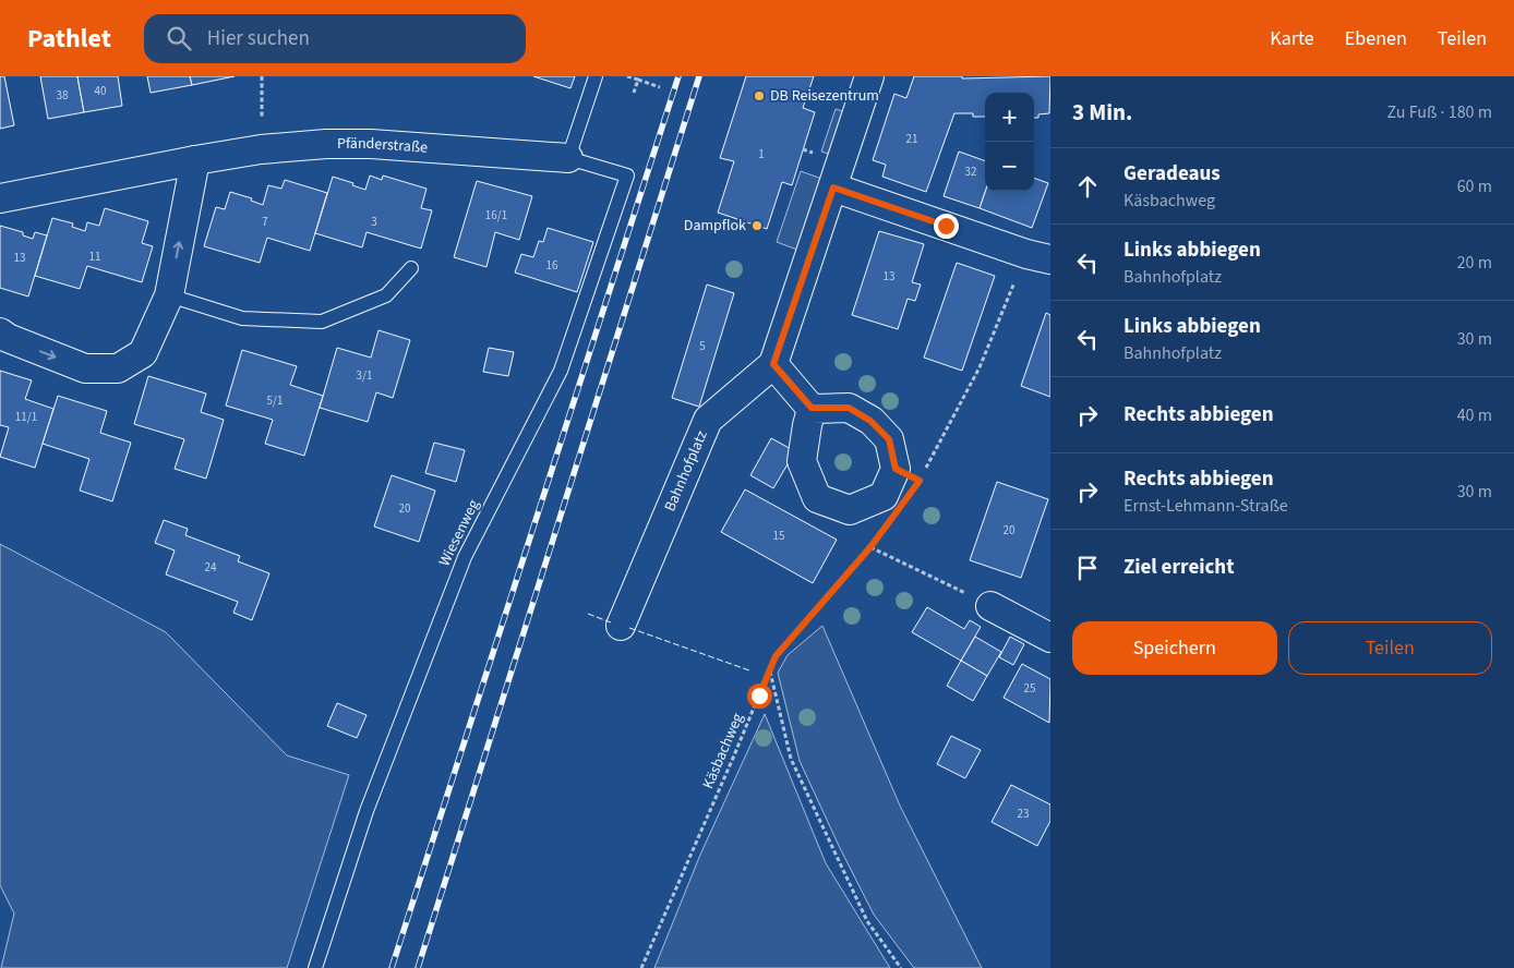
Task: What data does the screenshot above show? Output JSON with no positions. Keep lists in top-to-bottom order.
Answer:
{
  "streets": {
    "street": ["Pfänderstraße", "Bahnhofplatz"],
    "lane": ["Wiesenweg"],
    "path": ["Käsbachweg"]
  },
  "crossings": [
    ["Pfänderstraße", "Wiesenweg"]
  ],
  "places": ["DB Reisezentrum", "Dampflok"],
  "house_numbers": [
    "40",
    "38",
    "21",
    "1",
    "32",
    "16/1",
    "7",
    "3",
    "11",
    "13",
    "16",
    "13",
    "5",
    "3/1",
    "5/1",
    "11/1",
    "20",
    "20",
    "15",
    "24",
    "25",
    "23"
  ],
  "page": {
    "header": "Pathlet",
    "search": "Hier suchen",
    "nav": ["Karte", "Ebenen", "Teilen"],
    "heading": ["3 Min.", "Zu Fuß · 180 m"],
    "map_buttons": ["+", "−"],
    "list": [
      ["Geradeaus", "Käsbachweg", "60 m"],
      ["Links abbiegen", "Bahnhofplatz", "20 m"],
      ["Links abbiegen", "Bahnhofplatz", "30 m"],
      ["Rechts abbiegen", "40 m"],
      ["Rechts abbiegen", "Ernst-Lehmann-Straße", "30 m"],
      "Ziel erreicht"
    ],
    "buttons": ["Speichern", "Teilen"]
  }
}
